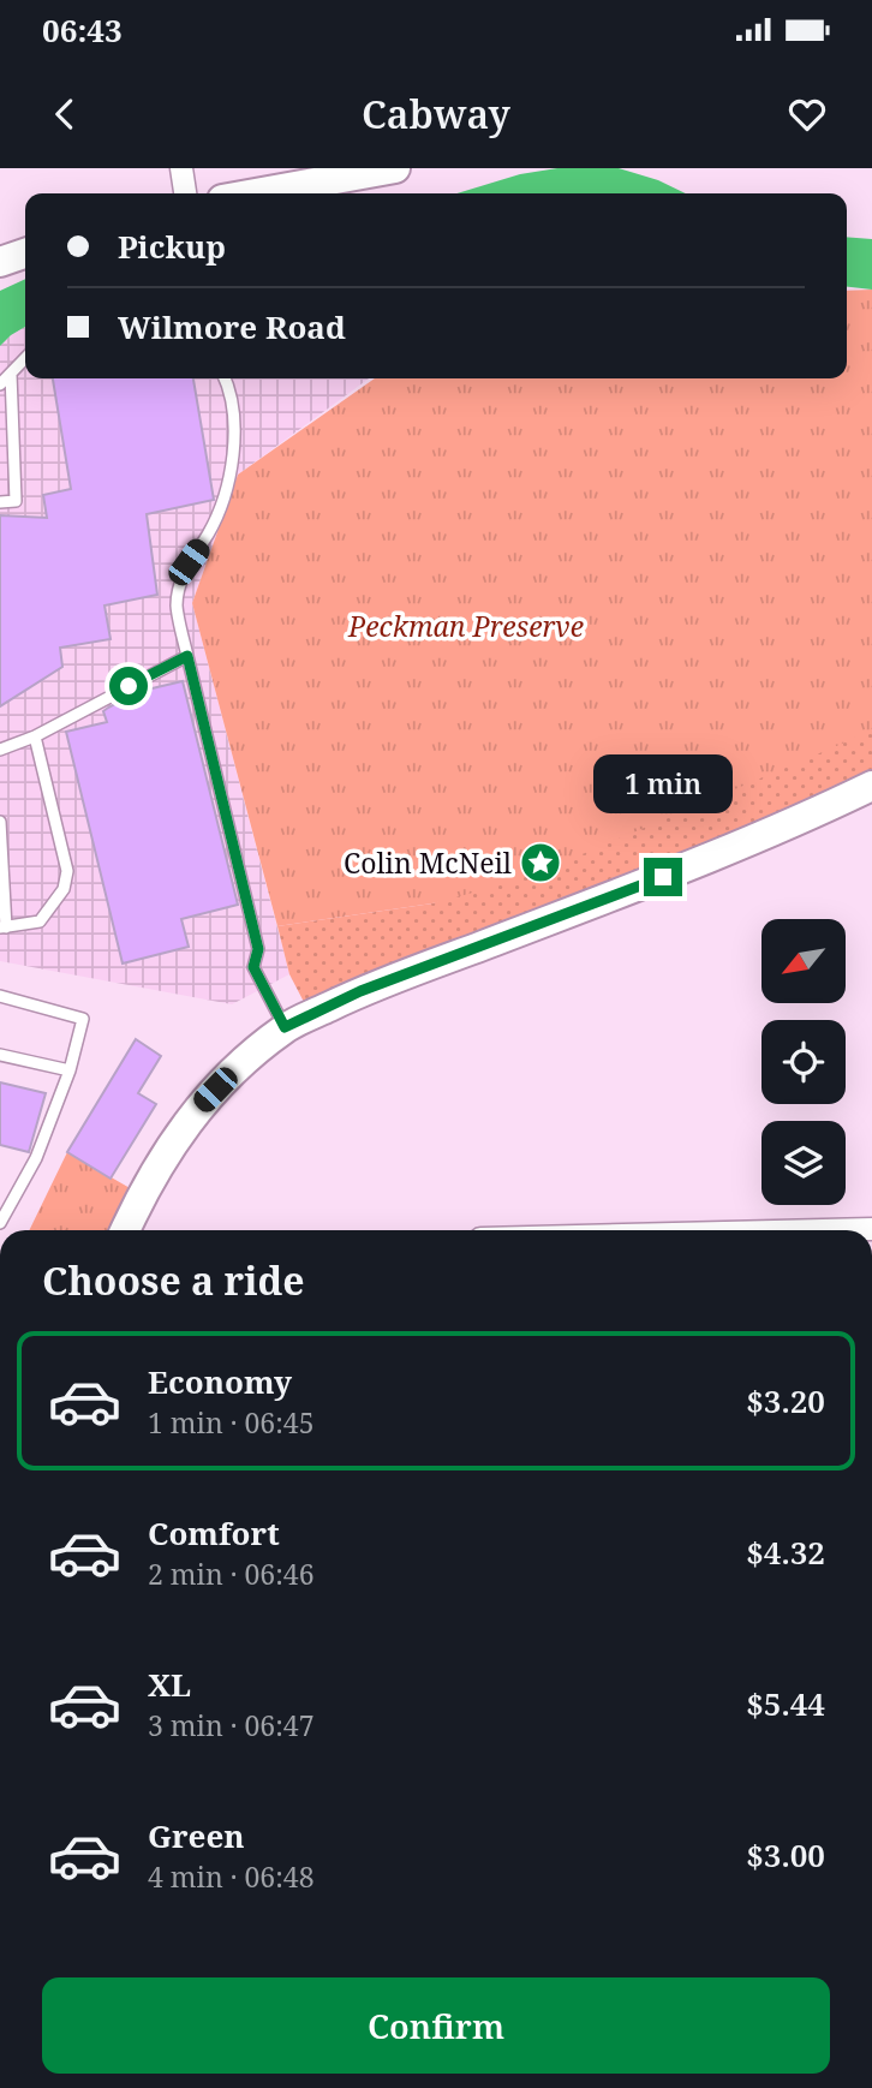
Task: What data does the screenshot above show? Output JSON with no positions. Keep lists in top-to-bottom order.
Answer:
{
  "parks": ["Peckman Preserve"],
  "places": {
    "place": ["Colin McNeil"]
  },
  "north": "bottom left",
  "page": {
    "status": "06:43",
    "header": "Cabway",
    "banner": ["Pickup", "Wilmore Road"],
    "bubble": "1 min",
    "heading": "Choose a ride",
    "list": [
      {
        "name": "Economy",
        "note": "1 min · 06:45",
        "value": "$3.20"
      },
      {
        "name": "Comfort",
        "note": "2 min · 06:46",
        "value": "$4.32"
      },
      {
        "name": "XL",
        "note": "3 min · 06:47",
        "value": "$5.44"
      },
      {
        "name": "Green",
        "note": "4 min · 06:48",
        "value": "$3.00"
      }
    ],
    "buttons": "Confirm"
  }
}
